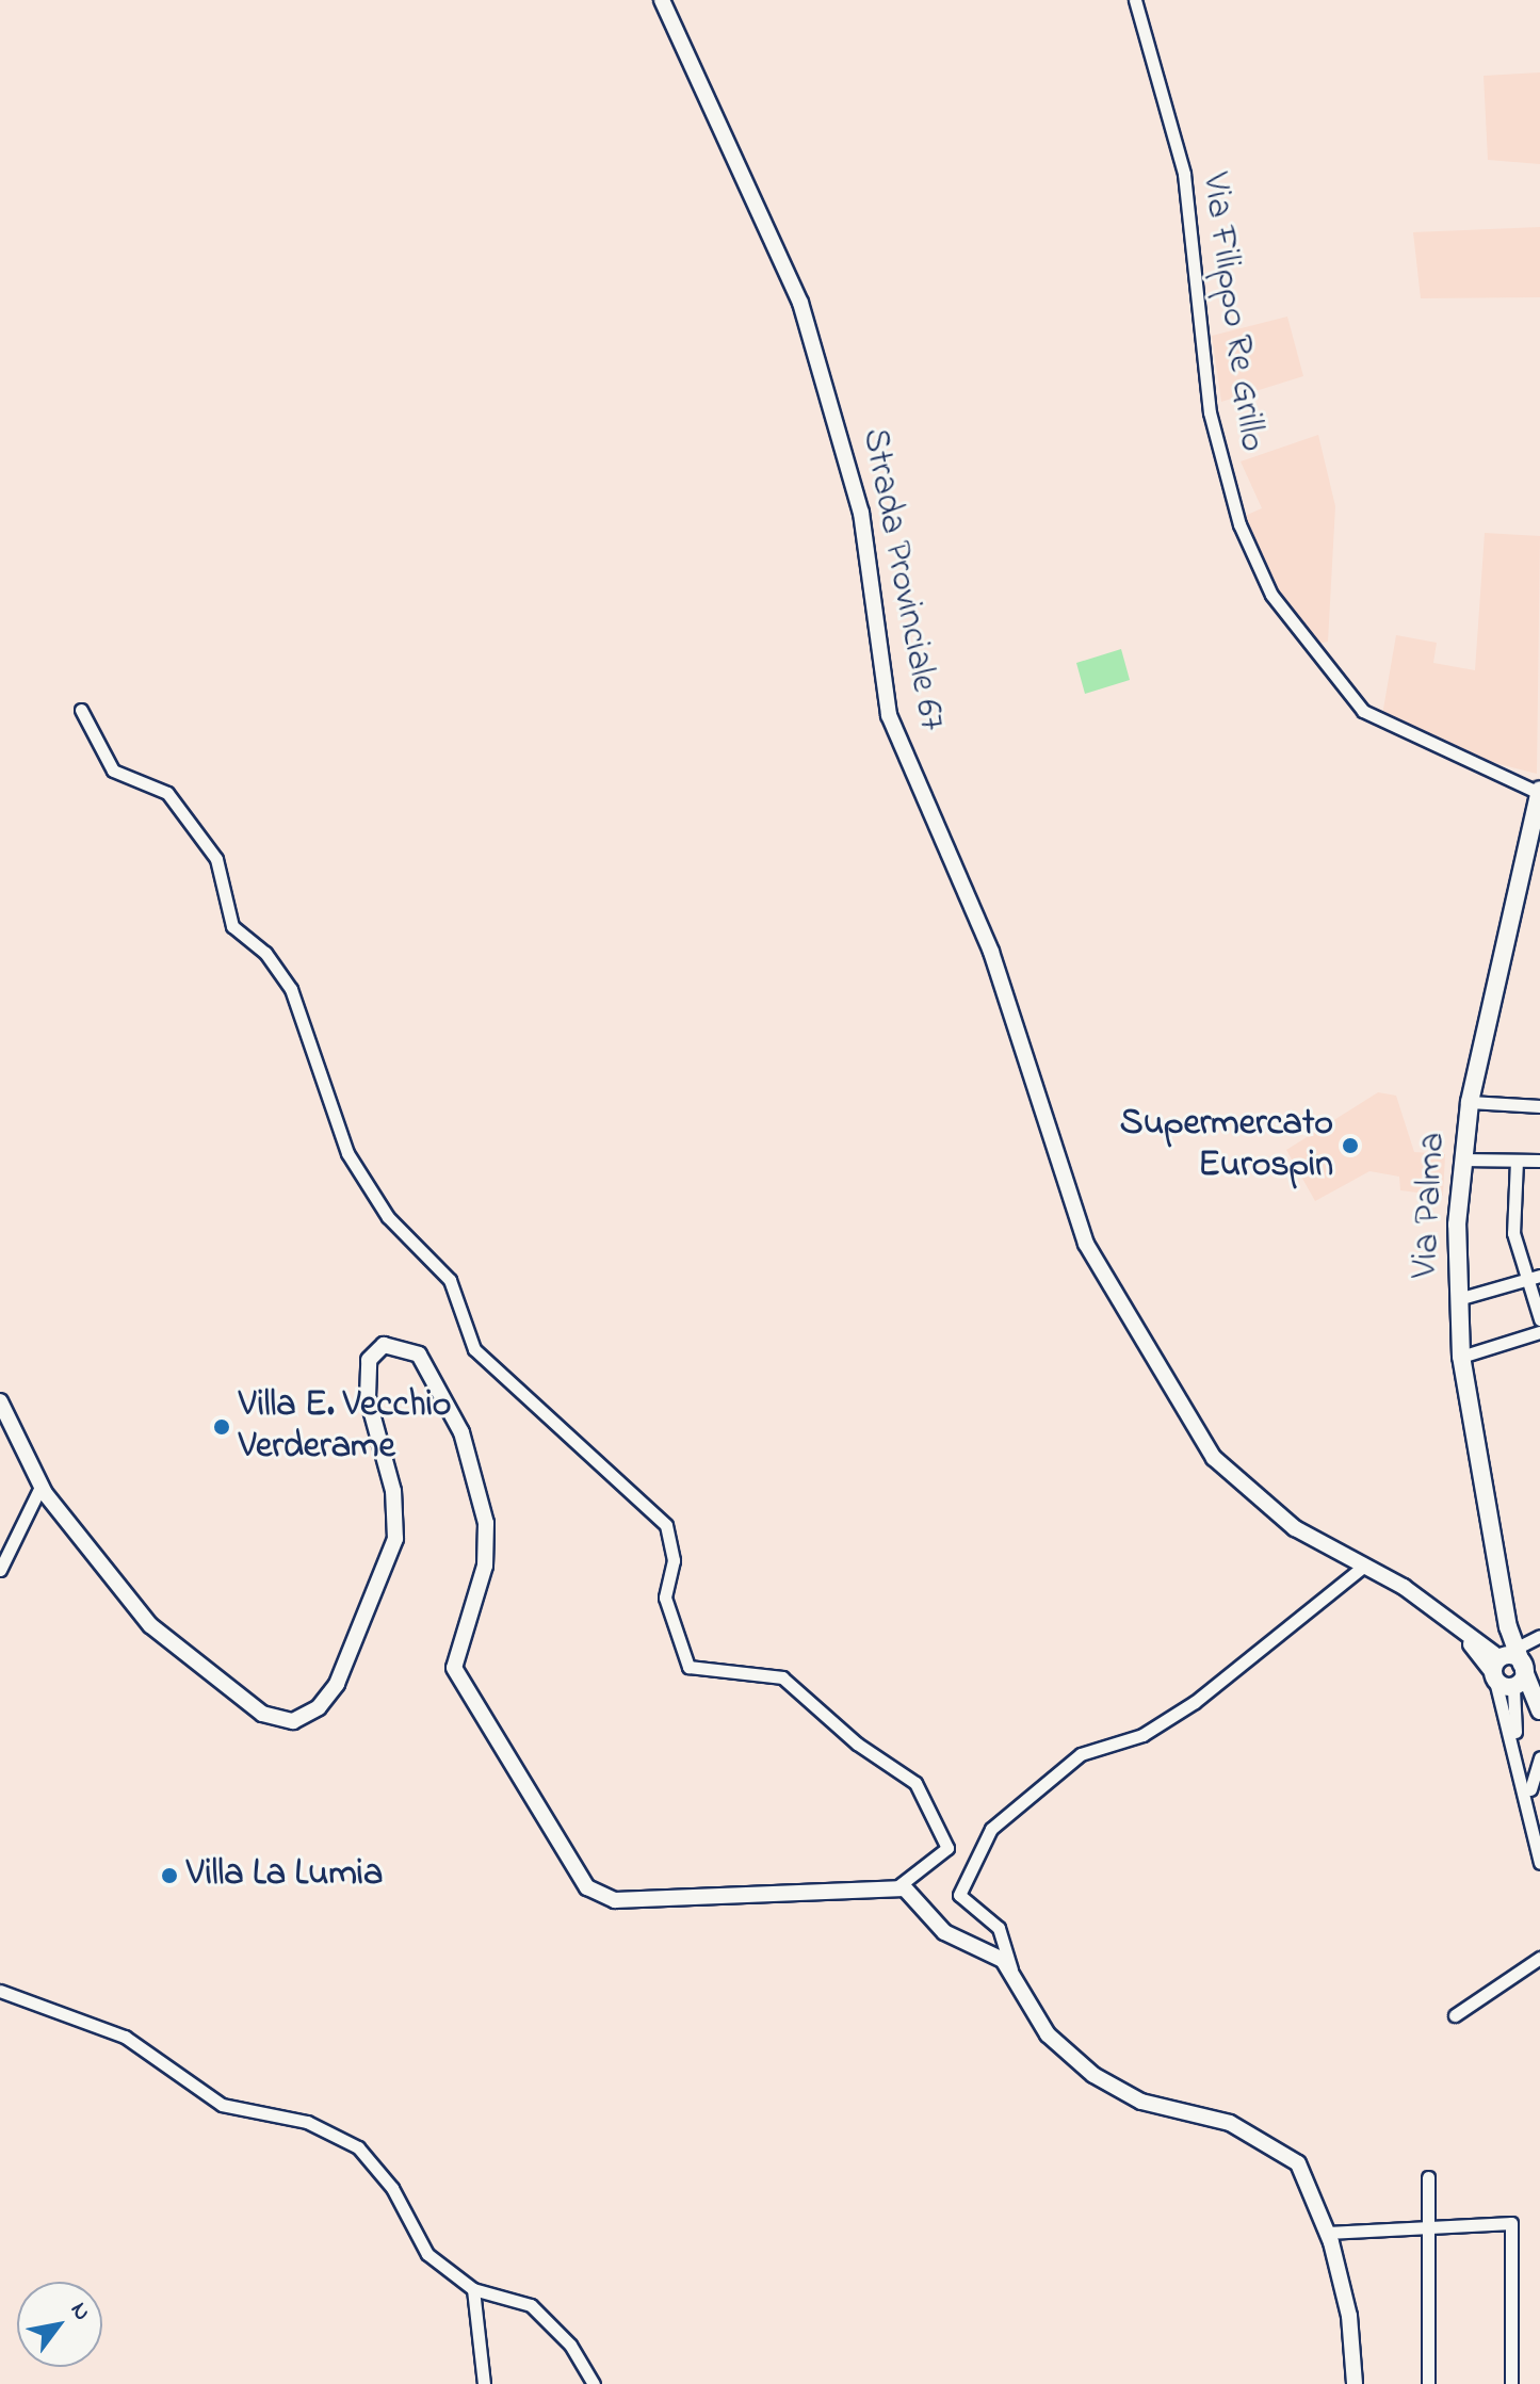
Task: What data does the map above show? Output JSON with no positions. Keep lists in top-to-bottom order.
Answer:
{
  "streets": {
    "main road": ["Via Palma"],
    "street": ["Via Filippo Re Grillo", "Strada Provinciale 67"]
  },
  "crossings": [
    ["Via Filippo Re Grillo", "Via Palma"]
  ],
  "places": ["Supermercato Eurospin", "Villa E. Vecchio Verderame", "Villa La Lumia"],
  "north": "top right"
}
